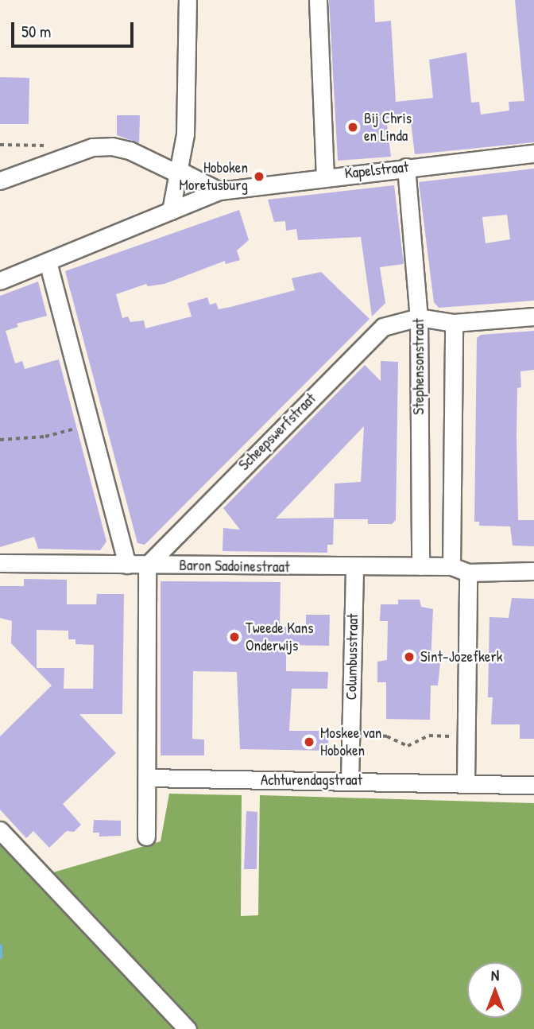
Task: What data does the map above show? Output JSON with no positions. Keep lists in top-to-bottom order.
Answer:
{
  "streets": {
    "street": [
      "Kapelstraat",
      "Stephensonstraat",
      "Scheepswerfstraat",
      "Baron Sadoinestraat",
      "Columbusstraat",
      "Achturendagstraat"
    ]
  },
  "crossings": [
    ["Kapelstraat", "Stephensonstraat"],
    ["Stephensonstraat", "Scheepswerfstraat"],
    ["Stephensonstraat", "Baron Sadoinestraat"],
    ["Scheepswerfstraat", "Baron Sadoinestraat"],
    ["Baron Sadoinestraat", "Columbusstraat"],
    ["Columbusstraat", "Achturendagstraat"]
  ],
  "places": [
    "Bij Chris en Linda",
    "Hoboken Moretusburg",
    "Tweede Kans Onderwijs",
    "Sint-Jozefkerk",
    "Moskee van Hoboken"
  ],
  "scale_bar": "50 m",
  "north": "top"
}
